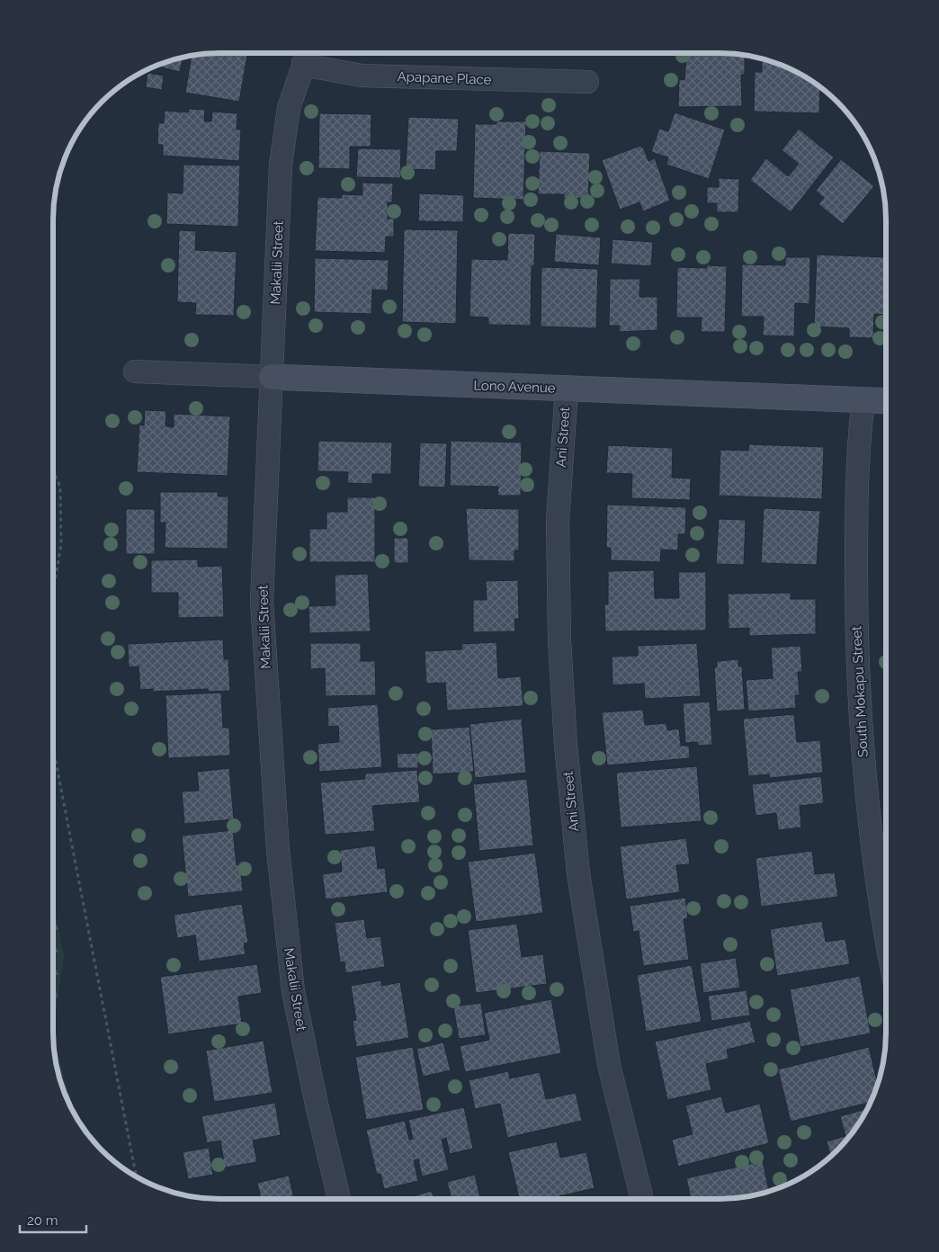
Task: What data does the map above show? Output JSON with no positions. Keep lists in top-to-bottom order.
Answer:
{
  "streets": {
    "street": [
      "Apapane Place",
      "Makalii Street",
      "Lono Avenue",
      "Ani Street",
      "South Mokapu Street"
    ]
  },
  "crossings": [
    ["Apapane Place", "Makalii Street"],
    ["Makalii Street", "Lono Avenue"],
    ["Lono Avenue", "Ani Street"],
    ["Lono Avenue", "South Mokapu Street"]
  ],
  "scale_bar": "20 m"
}
